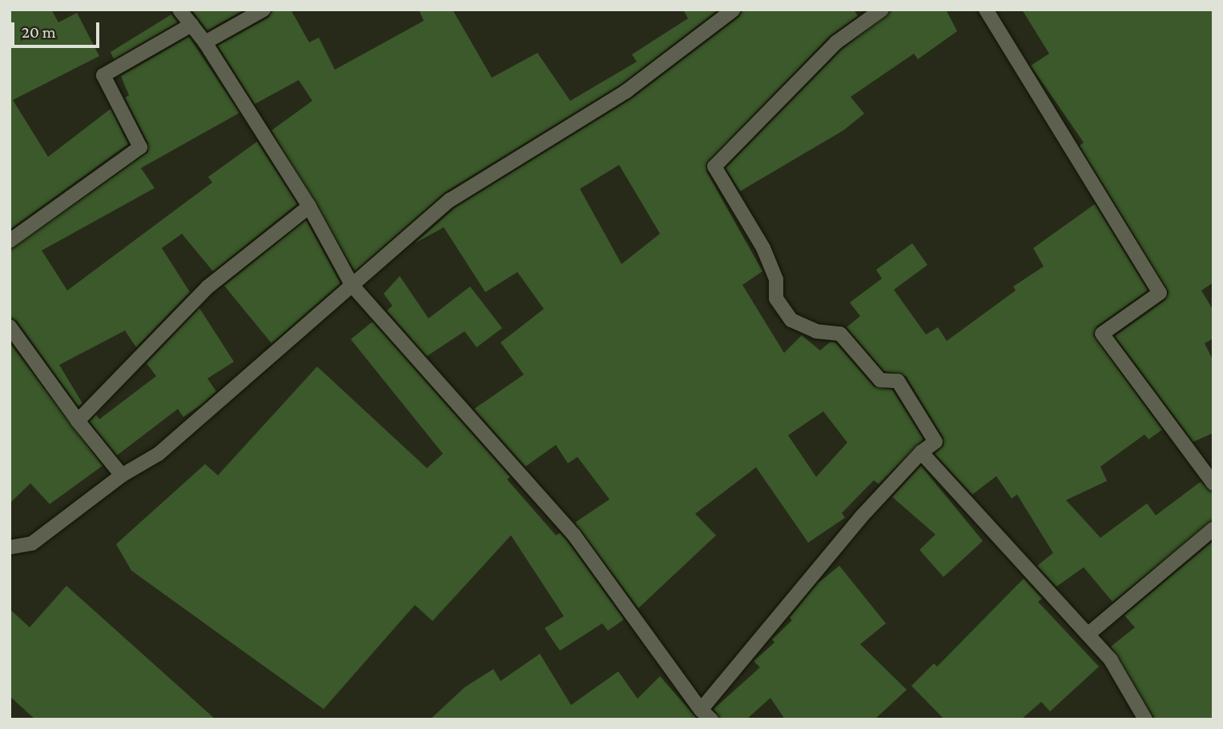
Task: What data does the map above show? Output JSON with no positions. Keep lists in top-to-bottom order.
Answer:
{
  "scale_bar": "20 m"
}
